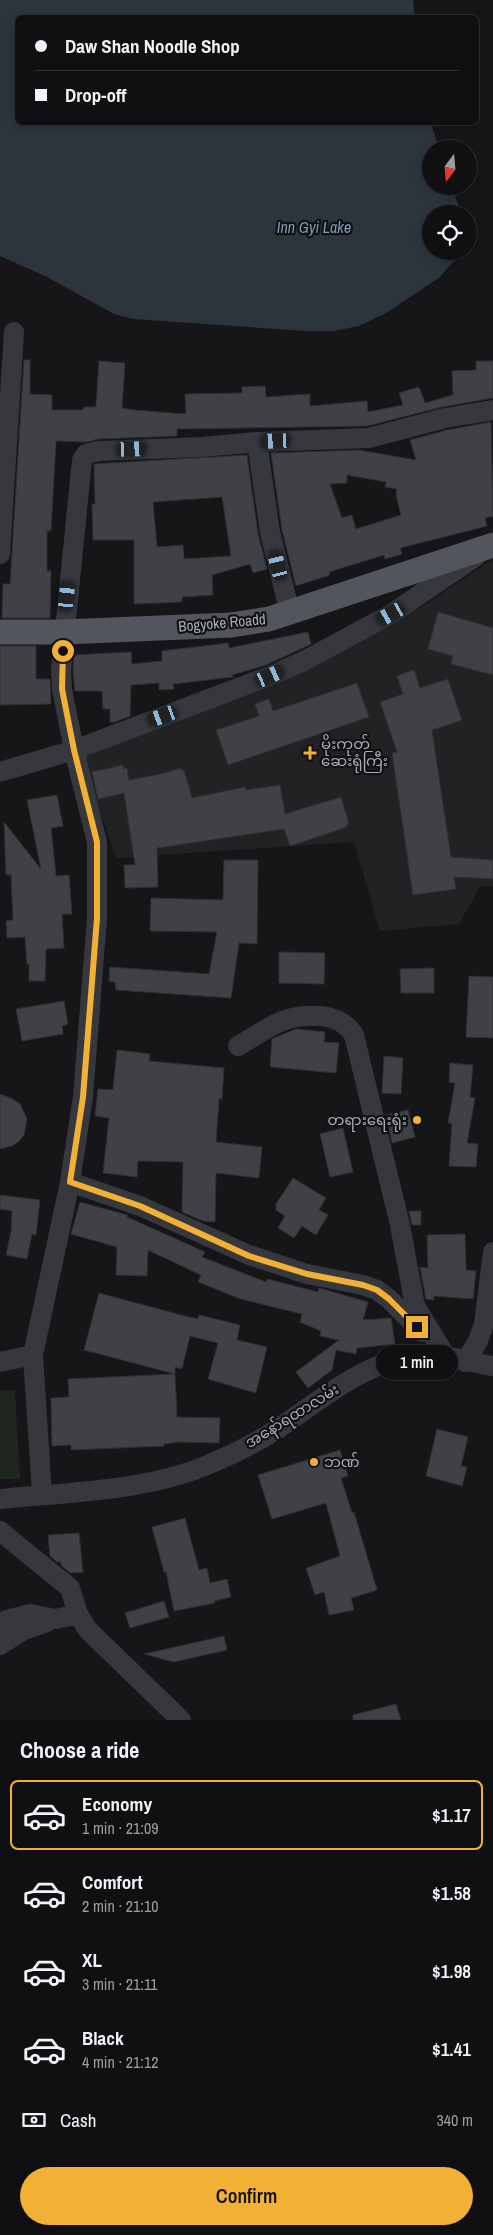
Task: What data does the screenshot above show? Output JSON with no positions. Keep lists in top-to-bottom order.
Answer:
{
  "streets": {
    "main road": ["Bogyoke Roadd"],
    "street": ["အ‌နော်‌ရထာလမ်း"]
  },
  "water": ["Inn Gyi Lake"],
  "places": {
    "health": ["မိုးကုတ်‌ ‌ဆေးရုံကြီး"],
    "other": ["တရားရေးရုံး", "ဘဏ်"]
  },
  "north": "bottom",
  "page": {
    "banner": ["Daw Shan Noodle Shop", "Drop-off"],
    "bubble": "1 min",
    "heading": "Choose a ride",
    "list": [
      {
        "name": "Economy",
        "note": "1 min · 21:09",
        "value": "$1.17"
      },
      {
        "name": "Comfort",
        "note": "2 min · 21:10",
        "value": "$1.58"
      },
      {
        "name": "XL",
        "note": "3 min · 21:11",
        "value": "$1.98"
      },
      {
        "name": "Black",
        "note": "4 min · 21:12",
        "value": "$1.41"
      }
    ],
    "pay": ["Cash", "340 m"],
    "buttons": "Confirm"
  }
}
